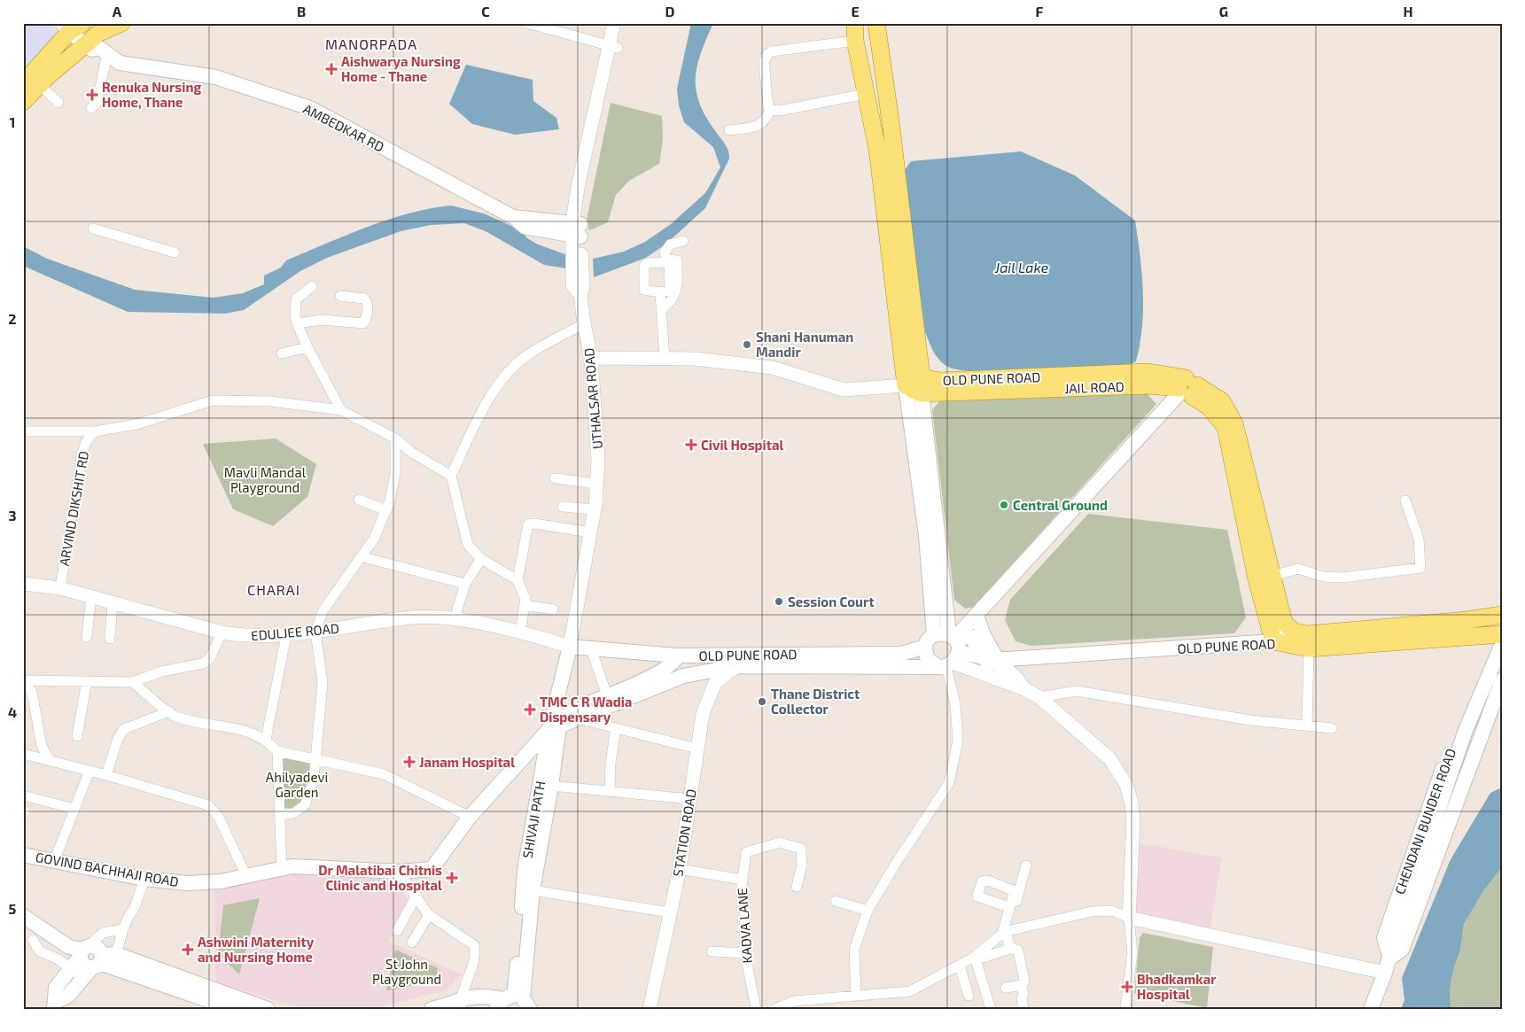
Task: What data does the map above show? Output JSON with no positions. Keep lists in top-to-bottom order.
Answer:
{
  "streets": {
    "main road": [
      "AMBEDKAR RD",
      "OLD PUNE ROAD",
      "SHIVAJI PATH",
      "CHENDANI BUNDER ROAD",
      "GOVIND BACHHAJI ROAD"
    ],
    "street": [
      "UTHALSAR ROAD",
      "ARVIND DIKSHIT RD",
      "EDULJEE ROAD",
      "STATION ROAD",
      "KADVA LANE"
    ]
  },
  "crossings": [
    ["AMBEDKAR RD", "UTHALSAR ROAD"],
    ["OLD PUNE ROAD", "UTHALSAR ROAD"],
    ["OLD PUNE ROAD", "EDULJEE ROAD"],
    ["OLD PUNE ROAD", "SHIVAJI PATH"],
    ["OLD PUNE ROAD", "CHENDANI BUNDER ROAD"],
    ["OLD PUNE ROAD", "STATION ROAD"],
    ["OLD PUNE ROAD", "GOVIND BACHHAJI ROAD"],
    ["UTHALSAR ROAD", "EDULJEE ROAD"],
    ["UTHALSAR ROAD", "SHIVAJI PATH"],
    ["ARVIND DIKSHIT RD", "EDULJEE ROAD"],
    ["EDULJEE ROAD", "SHIVAJI PATH"],
    ["SHIVAJI PATH", "GOVIND BACHHAJI ROAD"],
    ["STATION ROAD", "KADVA LANE"]
  ],
  "districts": ["MANORPADA", "CHARAI"],
  "water": ["Jail Lake"],
  "parks": ["Mavli Mandal Playground", "Ahilyadevi Garden", "St John Playground"],
  "places": {
    "health": [
      "Aishwarya Nursing Home - Thane",
      "Renuka Nursing Home, Thane",
      "Civil Hospital",
      "TMC C R Wadia Dispensary",
      "Janam Hospital",
      "Dr Malatibai Chitnis Clinic and Hospital",
      "Ashwini Maternity and Nursing Home",
      "Bhadkamkar Hospital"
    ],
    "other": [
      "Shani Hanuman Mandir",
      "Central Ground",
      "Session Court",
      "Thane District Collector"
    ]
  },
  "grid": {
    "columns": [
      "A",
      "B",
      "C",
      "D",
      "E",
      "F",
      "G",
      "H"
    ],
    "rows": [
      "1",
      "2",
      "3",
      "4",
      "5"
    ]
  }
}
